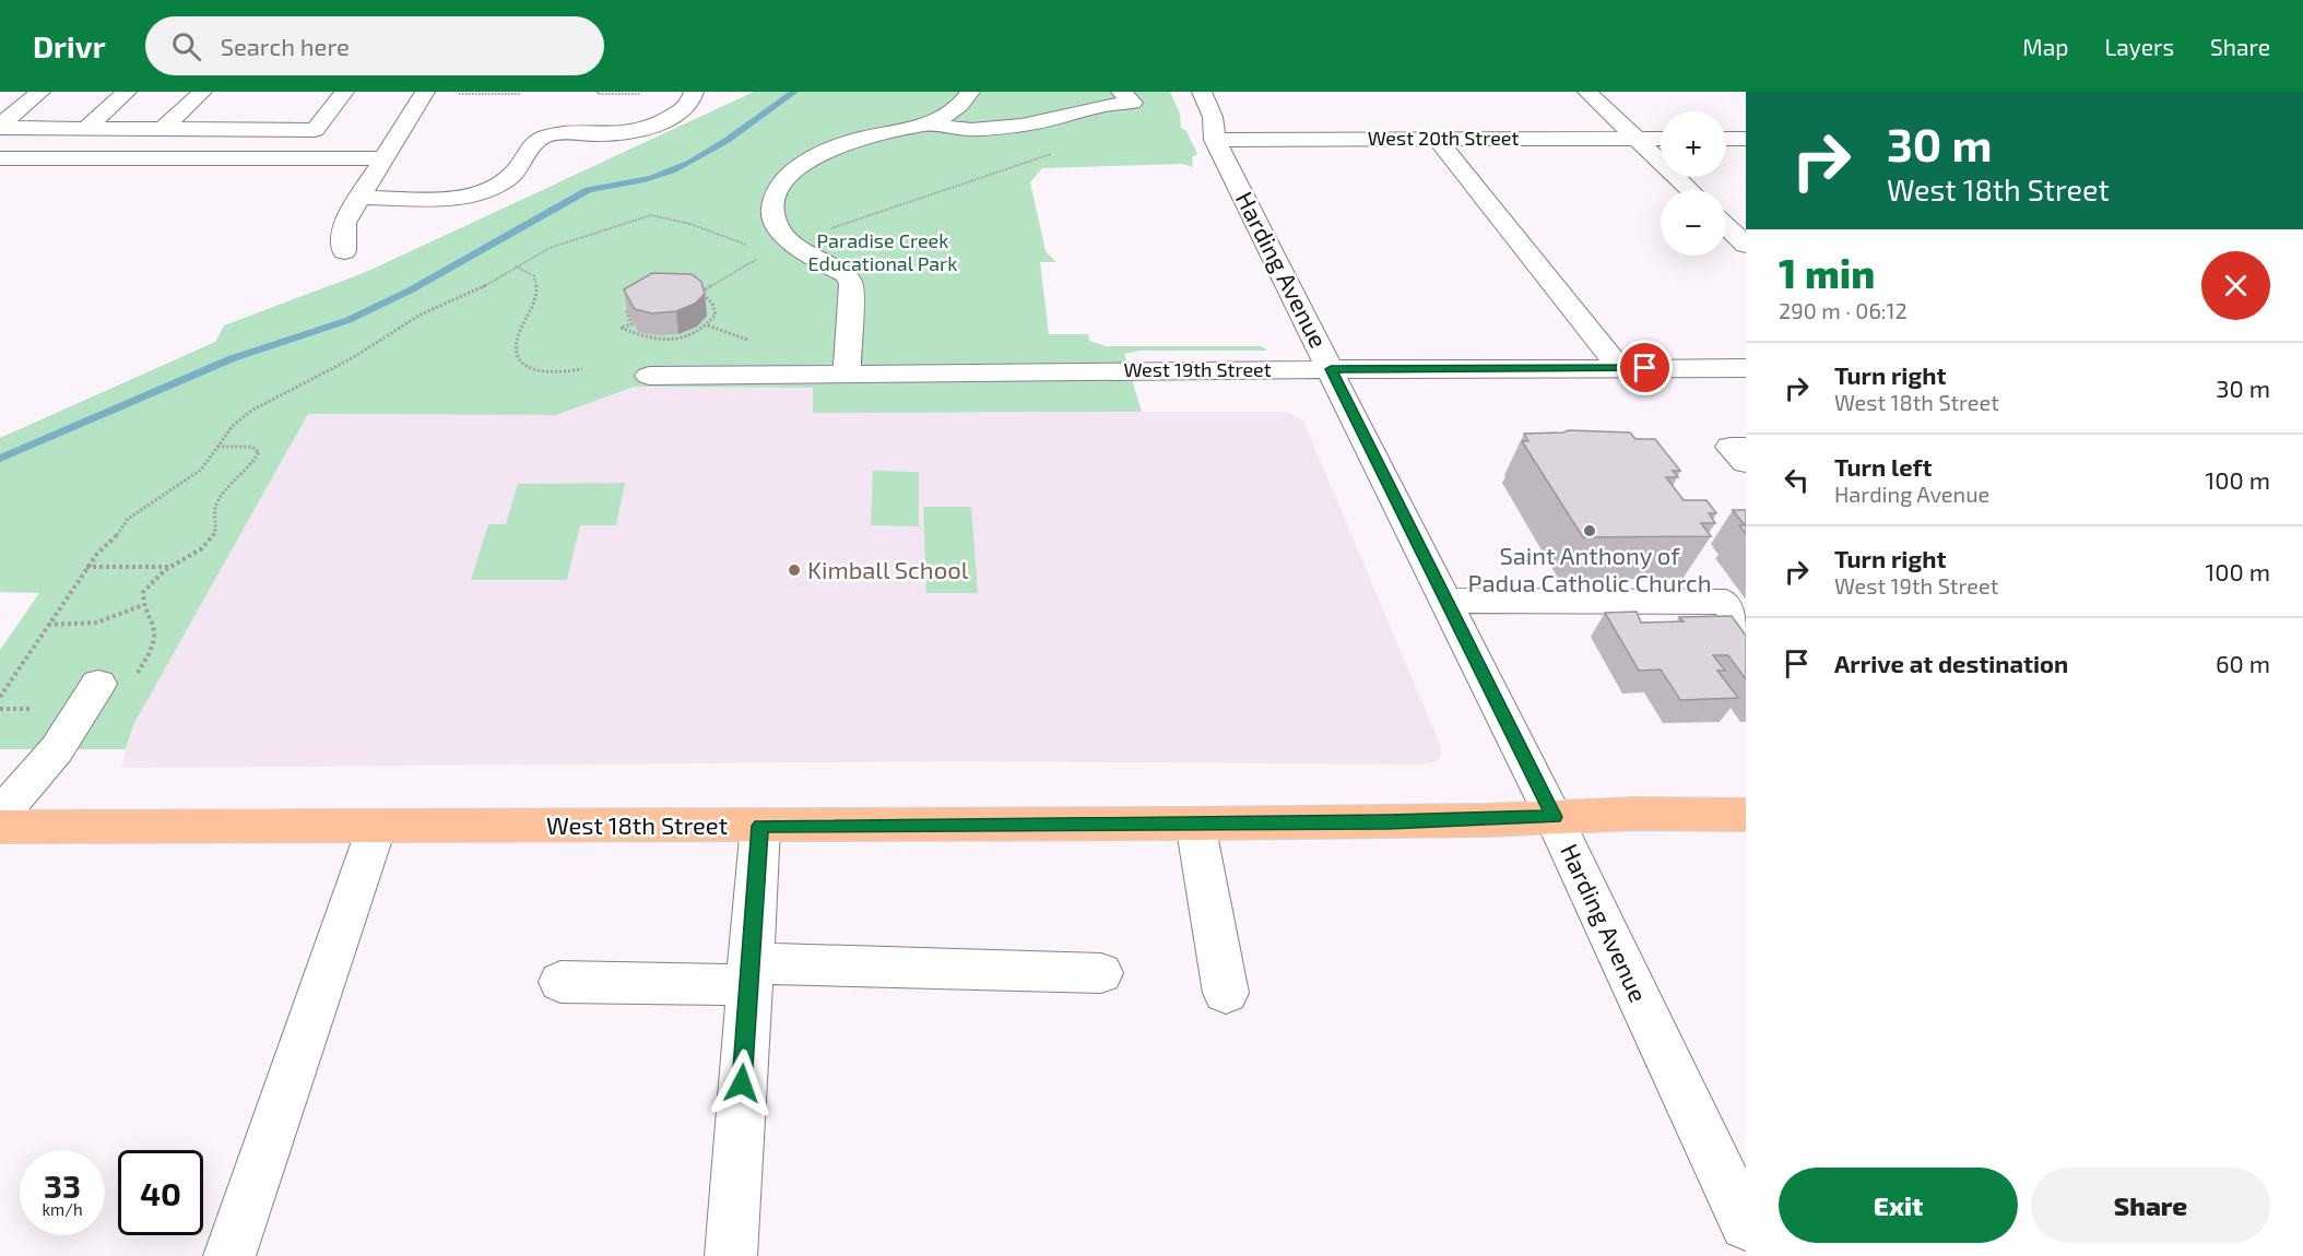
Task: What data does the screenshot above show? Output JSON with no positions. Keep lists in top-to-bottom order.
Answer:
{
  "streets": {
    "main road": ["West 18th Street"],
    "street": ["West 20th Street", "Harding Avenue", "West 19th Street"]
  },
  "crossings": [
    ["West 20th Street", "Harding Avenue"],
    ["Harding Avenue", "West 19th Street"],
    ["Harding Avenue", "West 18th Street"]
  ],
  "parks": ["Paradise Creek Educational Park"],
  "places": ["Saint Anthony of Padua Catholic Church", "Kimball School"],
  "page": {
    "header": "Drivr",
    "search": "Search here",
    "nav": ["Map", "Layers", "Share"],
    "turn": ["30 m", "West 18th Street"],
    "map_buttons": ["+", "−"],
    "heading": ["1 min", "290 m · 06:12"],
    "list": [
      {
        "name": "Turn right",
        "note": "West 18th Street",
        "value": "30 m"
      },
      {
        "name": "Turn left",
        "note": "Harding Avenue",
        "value": "100 m"
      },
      {
        "name": "Turn right",
        "note": "West 19th Street",
        "value": "100 m"
      },
      {
        "name": "Arrive at destination",
        "value": "60 m"
      }
    ],
    "speed": "33 km/h",
    "limit": "40",
    "buttons": ["Exit", "Share"]
  }
}
